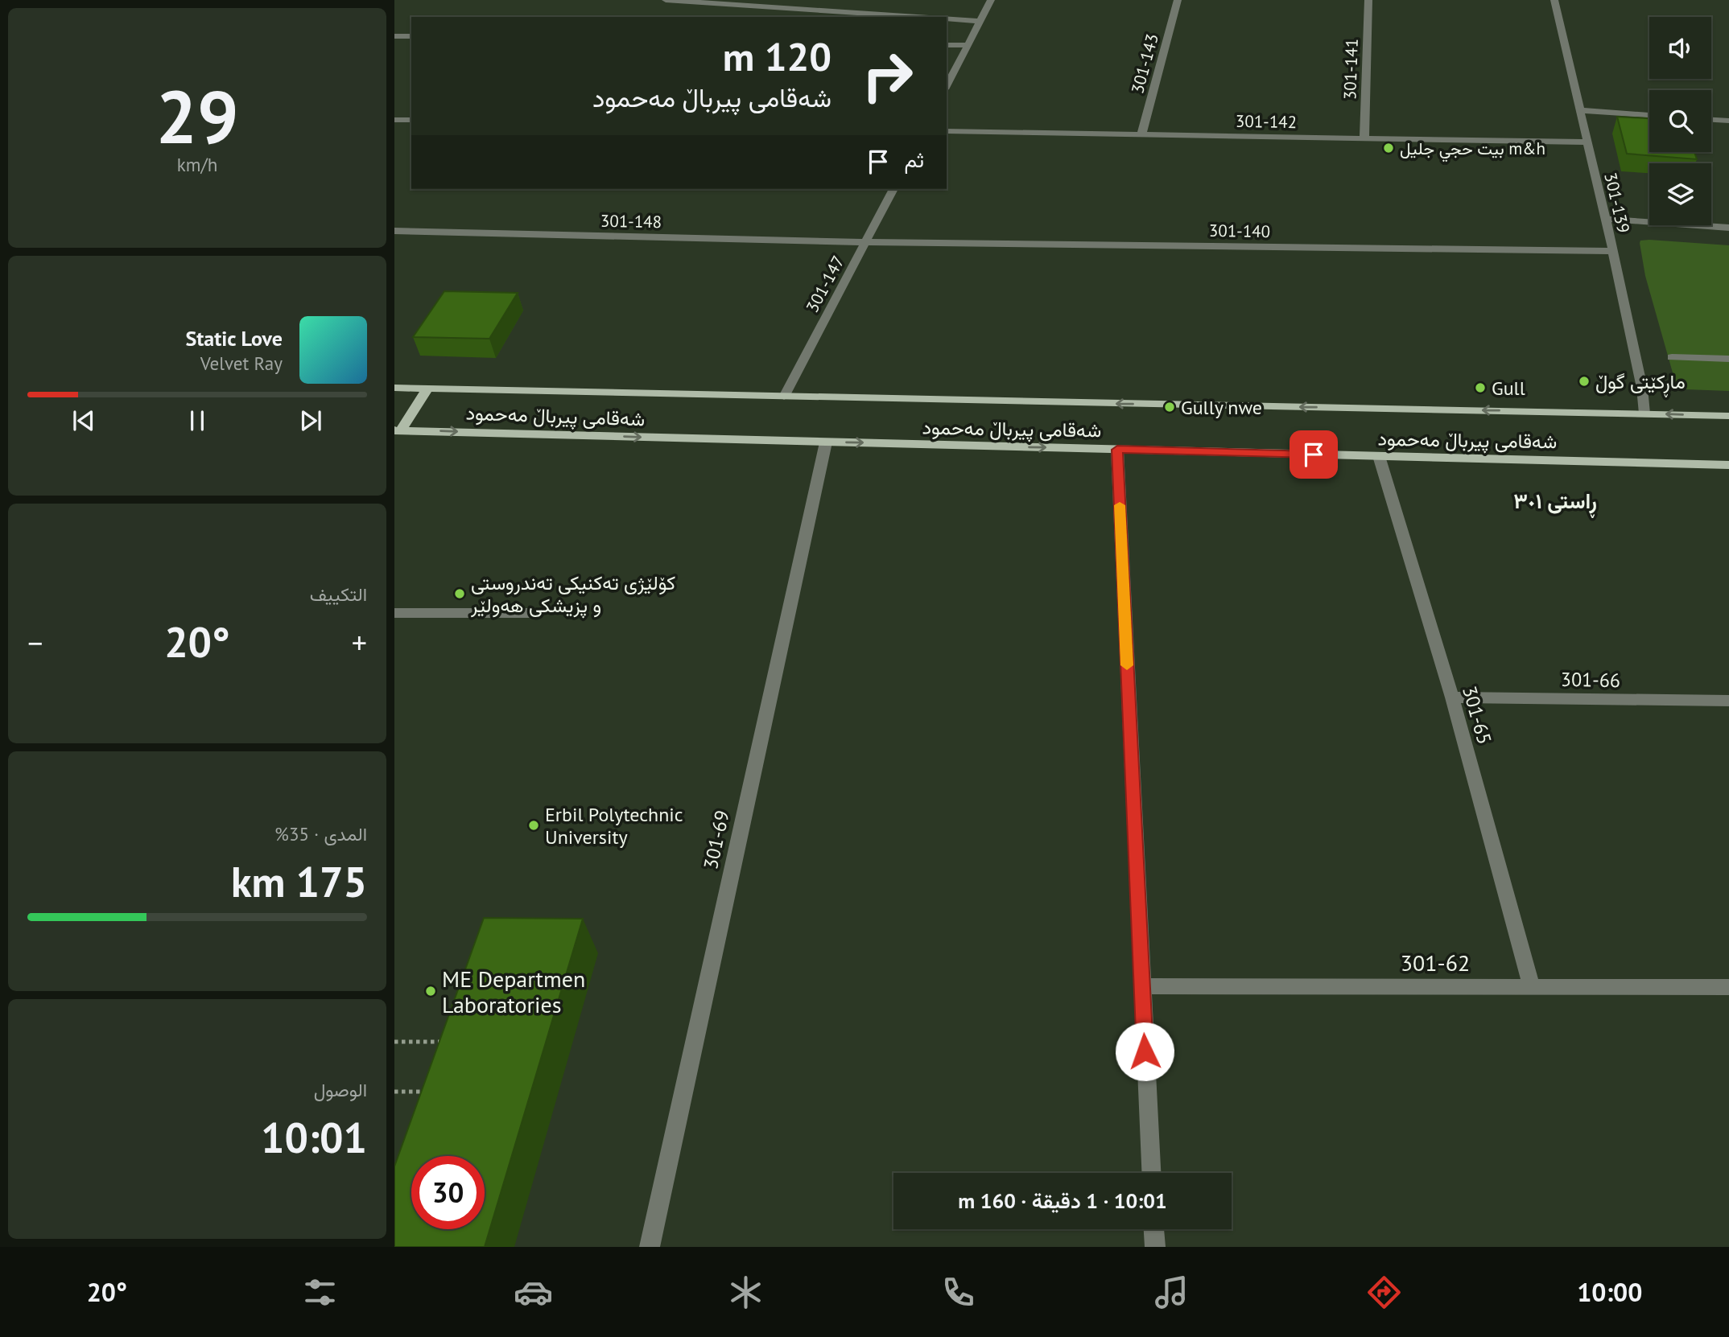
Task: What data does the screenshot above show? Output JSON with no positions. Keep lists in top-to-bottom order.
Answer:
{
  "streets": {
    "main road": ["شەقامی پیرباڵ مەحمود"],
    "street": [
      "301-143",
      "301-141",
      "301-142",
      "301-139",
      "301-148",
      "301-140",
      "301-147",
      "301-66",
      "301-65",
      "301-69",
      "301-62"
    ]
  },
  "crossings": [
    ["301-143", "301-142"],
    ["301-141", "301-142"],
    ["301-142", "301-139"],
    ["301-139", "301-140"],
    ["301-139", "شەقامی پیرباڵ مەحمود"],
    ["301-148", "301-140"],
    ["301-148", "301-147"],
    ["301-140", "301-147"],
    ["301-147", "شەقامی پیرباڵ مەحمود"],
    ["شەقامی پیرباڵ مەحمود", "301-65"],
    ["شەقامی پیرباڵ مەحمود", "301-69"],
    ["301-66", "301-65"],
    ["301-65", "301-62"]
  ],
  "districts": ["ڕاستی ٣٠١"],
  "places": [
    "بيت حجي جليل m&h",
    "ماڕکێتی گوڵ",
    "Gull",
    "Gully nwe",
    "کۆلێژی تەکنیکی تەندروستی و پزیشکی هەولێر",
    "Erbil Polytechnic University",
    "ME Departmen Laboratories"
  ],
  "page": {
    "tile": [
      ["29", "km/h"],
      "التكييف",
      ["المدى · 35%", "175 km"],
      ["الوصول", "10:01"]
    ],
    "turn": ["120 m", "شەقامی پیرباڵ مەحمود"],
    "then": "ثم",
    "song": ["Static Love", "Velvet Ray"],
    "heat": ["−", "20°", "+"],
    "limit": "30",
    "trip": "10:01 · 1 دقيقة · 160 m",
    "tabs": ["10:00", "20°"]
  }
}
